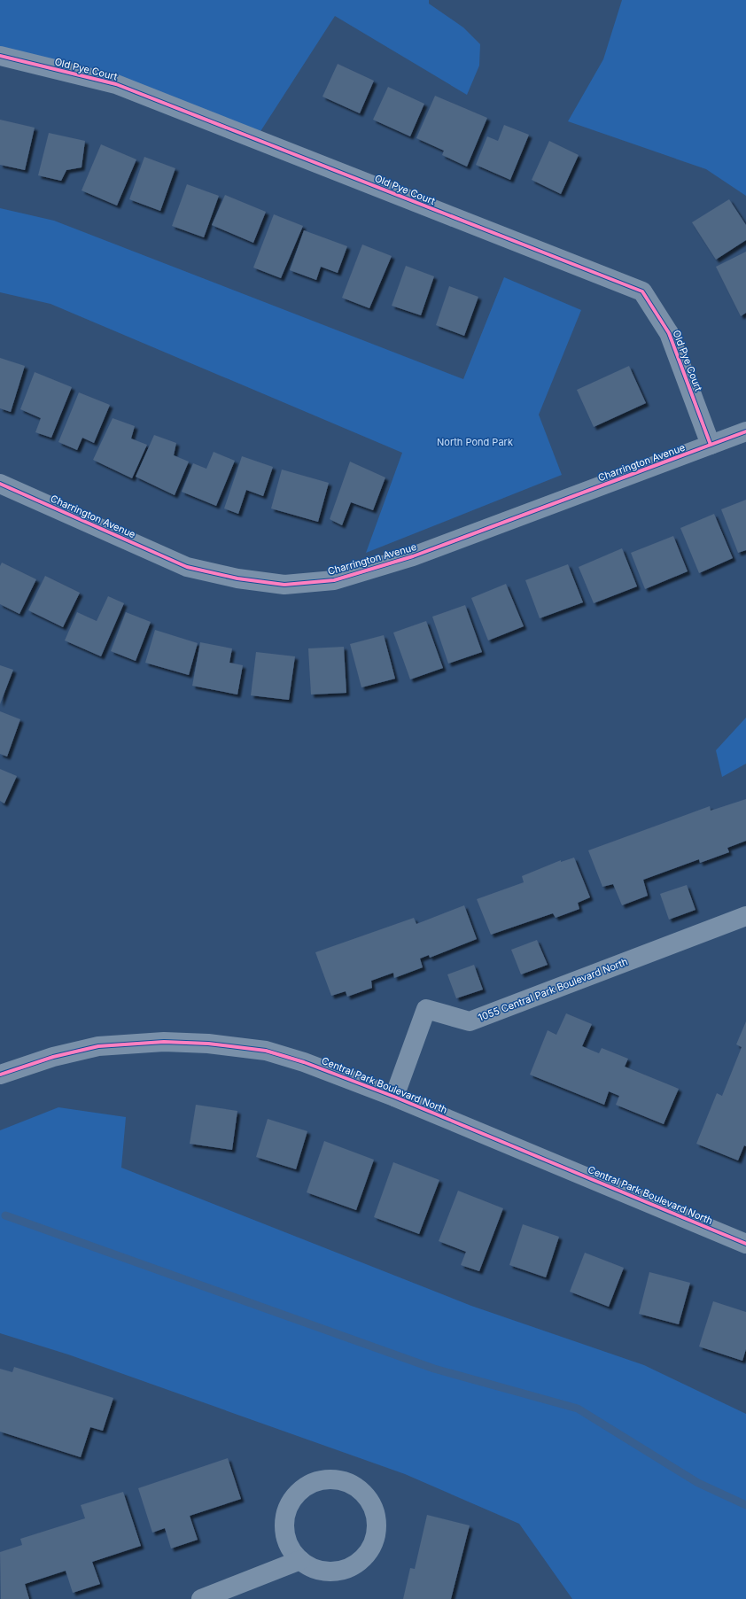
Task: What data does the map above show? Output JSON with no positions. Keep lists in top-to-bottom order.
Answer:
{
  "streets": {
    "street": [
      "Old Pye Court",
      "Charrington Avenue",
      "1055 Central Park Boulevard North",
      "Central Park Boulevard North"
    ]
  },
  "crossings": [
    ["Old Pye Court", "Charrington Avenue"],
    ["1055 Central Park Boulevard North", "Central Park Boulevard North"]
  ],
  "parks": ["North Pond Park"]
}
